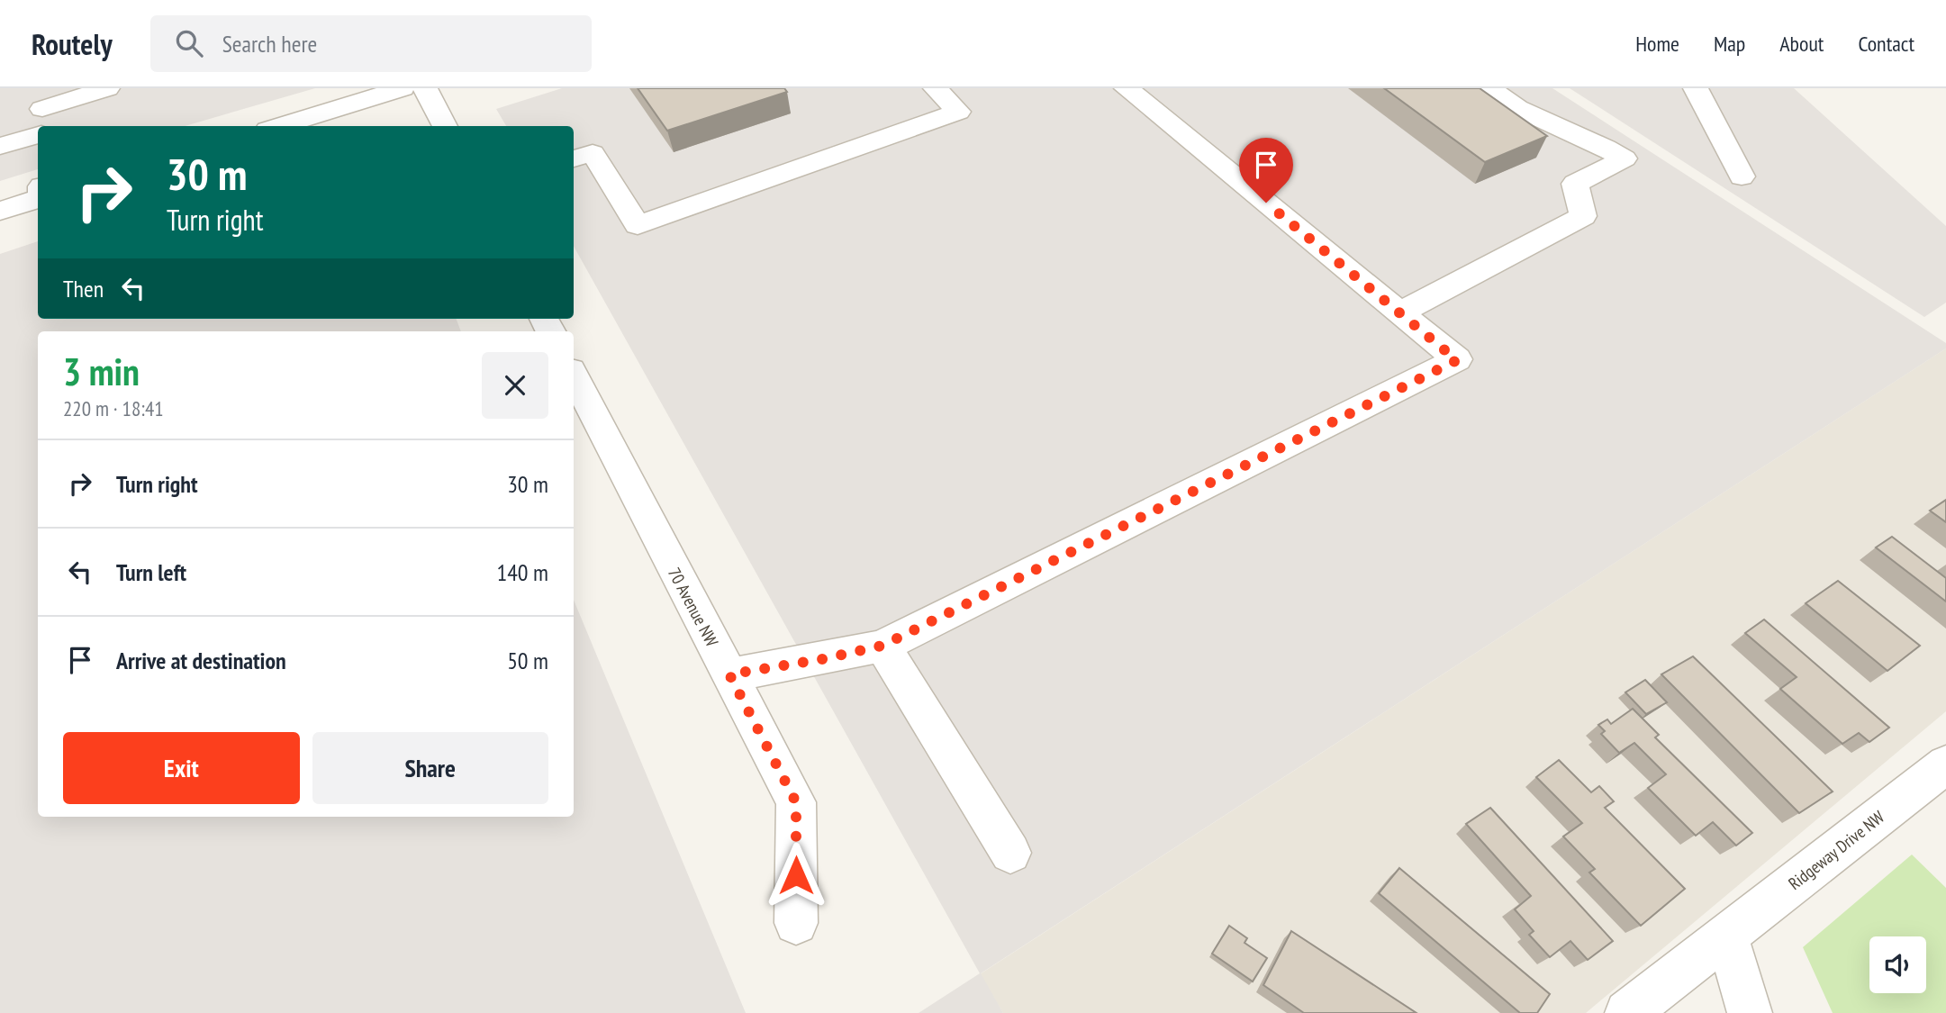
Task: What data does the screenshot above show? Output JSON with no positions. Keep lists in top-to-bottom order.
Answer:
{
  "streets": {
    "street": ["70 Avenue NW", "Ridgeway Drive NW"]
  },
  "page": {
    "header": "Routely",
    "search": "Search here",
    "nav": [
      "Home",
      "Map",
      "About",
      "Contact"
    ],
    "turn": ["30 m", "Turn right"],
    "then": "Then",
    "heading": ["3 min", "220 m · 18:41"],
    "list": [
      {
        "name": "Turn right",
        "value": "30 m"
      },
      {
        "name": "Turn left",
        "value": "140 m"
      },
      {
        "name": "Arrive at destination",
        "value": "50 m"
      }
    ],
    "buttons": ["Exit", "Share"]
  }
}
